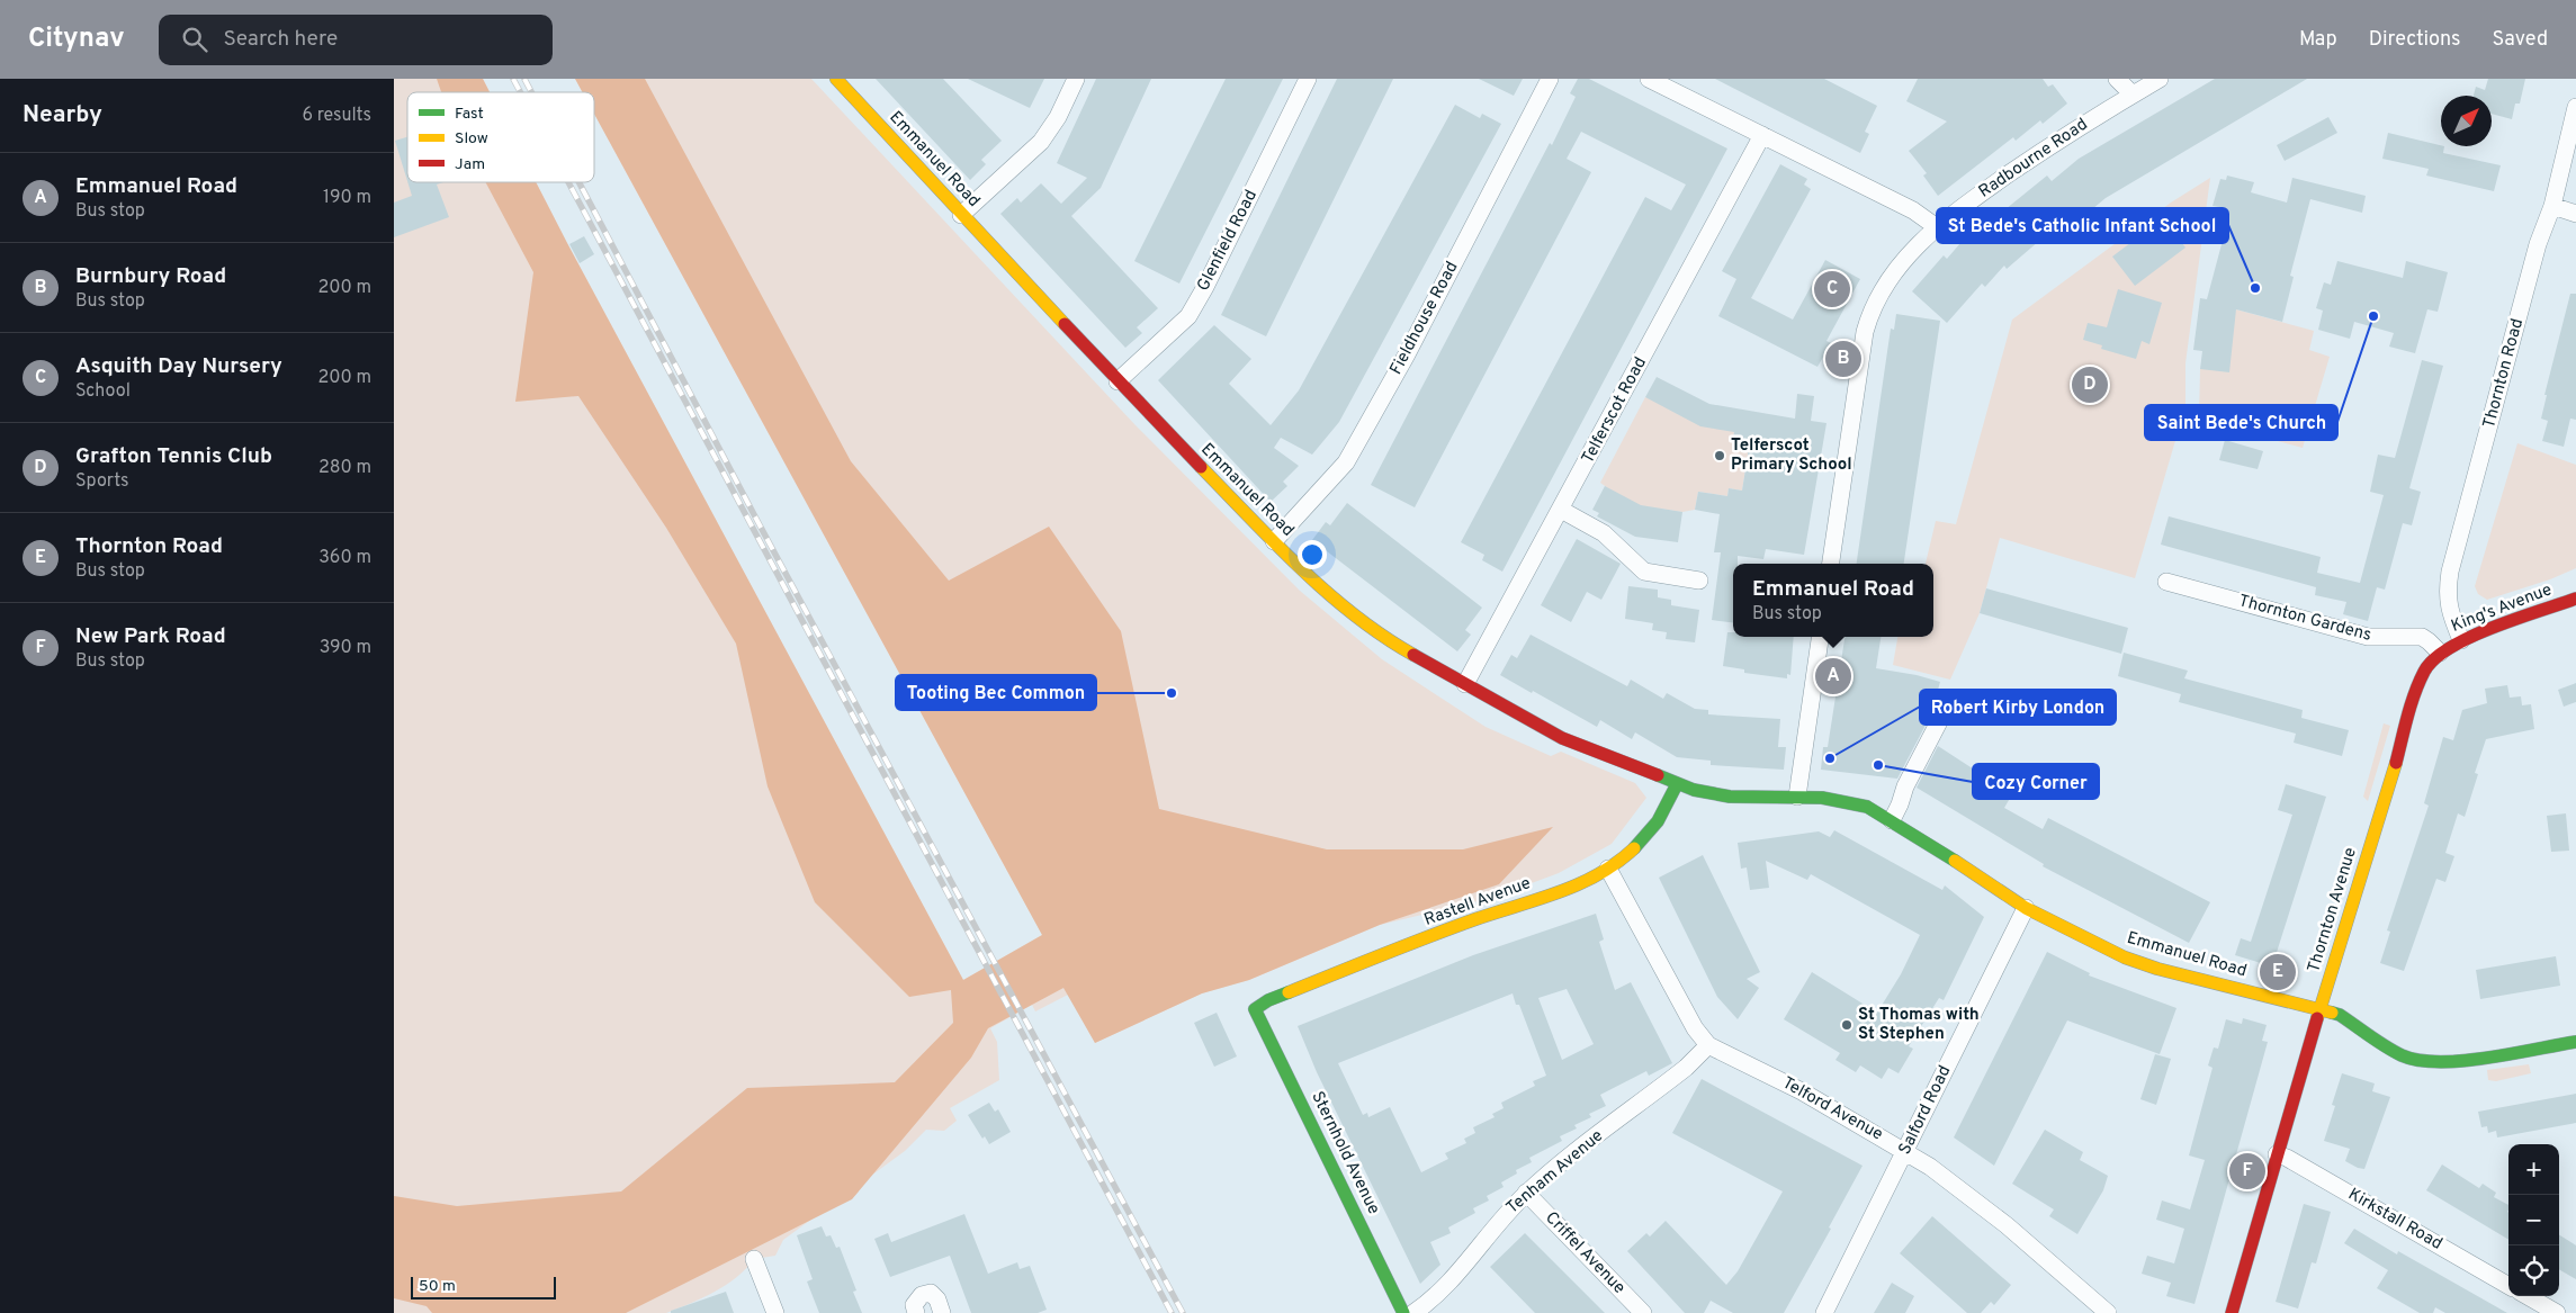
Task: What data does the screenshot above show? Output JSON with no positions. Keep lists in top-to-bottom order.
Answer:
{
  "streets": {
    "street": [
      "Radbourne Road",
      "Emmanuel Road",
      "Glenfield Road",
      "Fieldhouse Road",
      "Thornton Road",
      "Telferscot Road",
      "King's Avenue",
      "Thornton Gardens",
      "Rastell Avenue",
      "Thornton Avenue",
      "Telford Avenue",
      "Salford Road",
      "Sternhold Avenue",
      "Tenham Avenue",
      "Kirkstall Road",
      "Criffel Avenue"
    ]
  },
  "crossings": [
    ["Emmanuel Road", "Glenfield Road"],
    ["Emmanuel Road", "Fieldhouse Road"],
    ["Emmanuel Road", "Telferscot Road"],
    ["Emmanuel Road", "Rastell Avenue"],
    ["Emmanuel Road", "Thornton Avenue"],
    ["Emmanuel Road", "Salford Road"],
    ["Thornton Road", "King's Avenue"],
    ["King's Avenue", "Thornton Gardens"],
    ["King's Avenue", "Thornton Avenue"],
    ["Thornton Gardens", "Thornton Avenue"],
    ["Rastell Avenue", "Telford Avenue"],
    ["Rastell Avenue", "Sternhold Avenue"],
    ["Thornton Avenue", "Kirkstall Road"],
    ["Telford Avenue", "Salford Road"],
    ["Telford Avenue", "Tenham Avenue"],
    ["Tenham Avenue", "Criffel Avenue"]
  ],
  "places": [
    "St Bede's Catholic Infant School",
    "Saint Bede's Church",
    "Telferscot Primary School",
    "Tooting Bec Common",
    "Robert Kirby London",
    "Cozy Corner",
    "St Thomas with St Stephen"
  ],
  "legend": ["Fast", "Slow", "Jam"],
  "scale_bar": "50 m",
  "north": "top right",
  "page": {
    "header": "Citynav",
    "search": "Search here",
    "nav": ["Map", "Directions", "Saved"],
    "heading": ["Nearby", "6 results"],
    "list": [
      {
        "mark": "A",
        "name": "Emmanuel Road",
        "note": "Bus stop",
        "value": "190 m"
      },
      {
        "mark": "B",
        "name": "Burnbury Road",
        "note": "Bus stop",
        "value": "200 m"
      },
      {
        "mark": "C",
        "name": "Asquith Day Nursery",
        "note": "School",
        "value": "200 m"
      },
      {
        "mark": "D",
        "name": "Grafton Tennis Club",
        "note": "Sports",
        "value": "280 m"
      },
      {
        "mark": "E",
        "name": "Thornton Road",
        "note": "Bus stop",
        "value": "360 m"
      },
      {
        "mark": "F",
        "name": "New Park Road",
        "note": "Bus stop",
        "value": "390 m"
      }
    ],
    "pins": [
      "C",
      "B",
      "D",
      "A",
      "E",
      "F"
    ],
    "popup": ["Emmanuel Road", "Bus stop"],
    "map_buttons": ["+", "−"],
    "scale": "50 m"
  }
}
